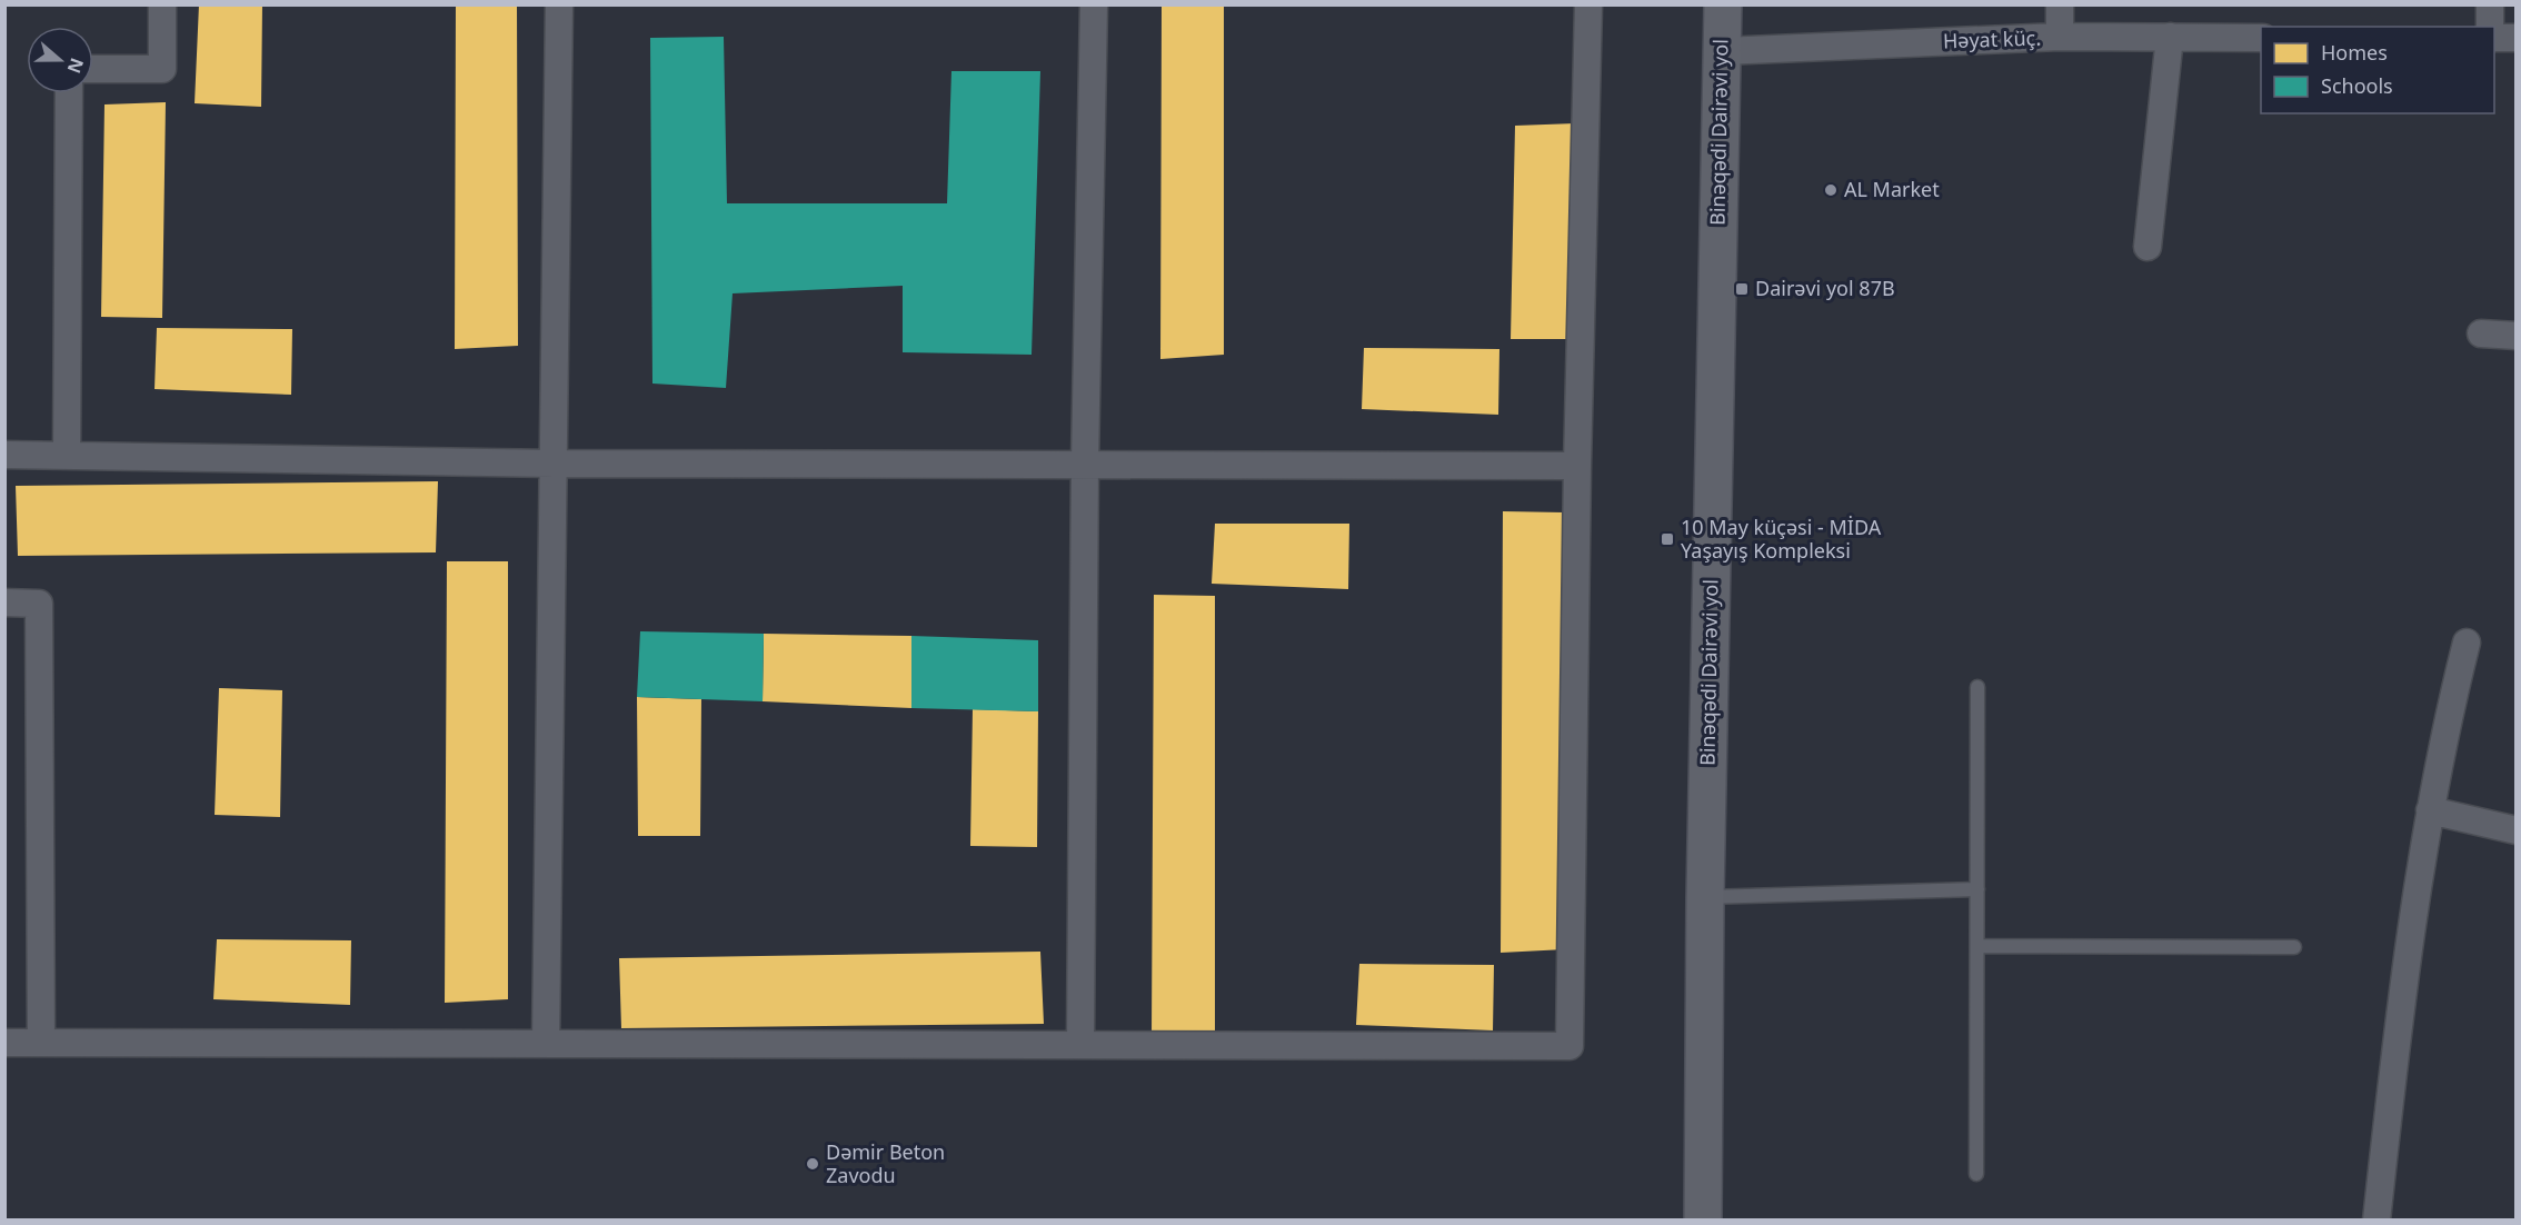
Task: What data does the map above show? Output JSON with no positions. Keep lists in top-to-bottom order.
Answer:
{
  "streets": {
    "main road": ["Binəqədi Dairəvi yol"],
    "street": ["Həyat küç."]
  },
  "crossings": [
    ["Həyat küç.", "Binəqədi Dairəvi yol"]
  ],
  "places": {
    "other": ["AL Market", "Dəmir Beton Zavodu"],
    "transit": ["Dairəvi yol 87B", "10 May küçəsi - MİDA Yaşayış Kompleksi"]
  },
  "legend": ["Homes", "Schools"],
  "north": "right"
}
